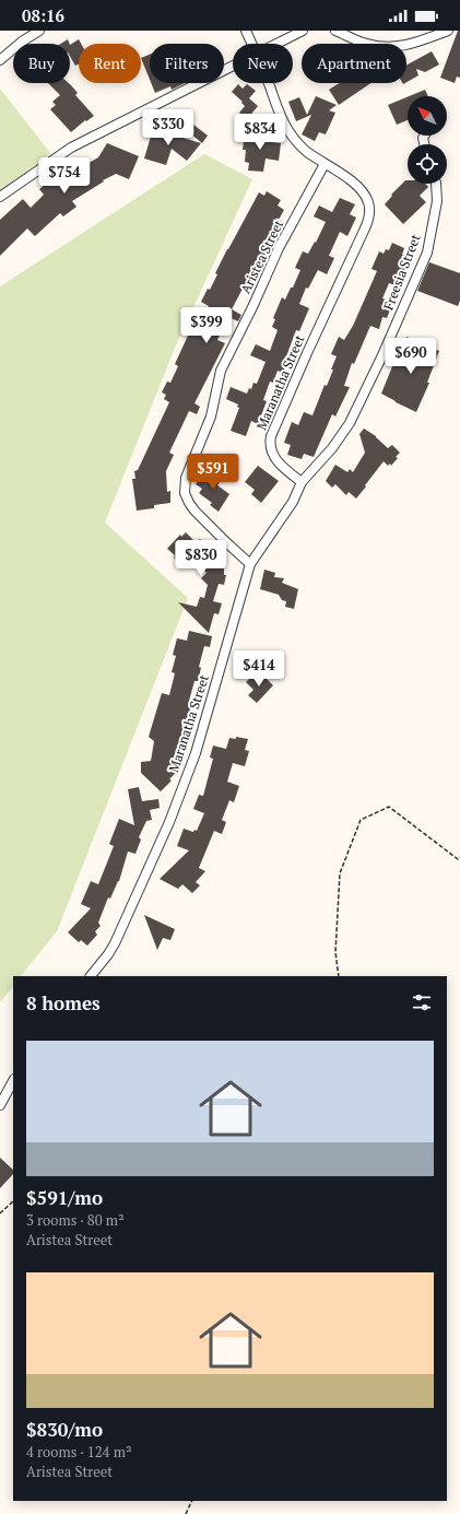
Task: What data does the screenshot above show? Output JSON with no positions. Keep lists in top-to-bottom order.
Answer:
{
  "streets": {
    "street": ["Aristea Street", "Freesia Street", "Maranatha Street"]
  },
  "crossings": [
    ["Aristea Street", "Maranatha Street"],
    ["Freesia Street", "Maranatha Street"]
  ],
  "north": "top left",
  "page": {
    "status": "08:16",
    "chip": [
      "Buy",
      "Rent",
      "Filters",
      "New",
      "Apartment"
    ],
    "price": [
      "$330",
      "$834",
      "$754",
      "$399",
      "$690",
      "$591",
      "$830",
      "$414"
    ],
    "heading": "8 homes",
    "list": [
      {
        "name": "$591/mo",
        "note": "3 rooms · 80 m² · Aristea Street"
      },
      {
        "name": "$830/mo",
        "note": "4 rooms · 124 m² · Aristea Street"
      }
    ]
  }
}
